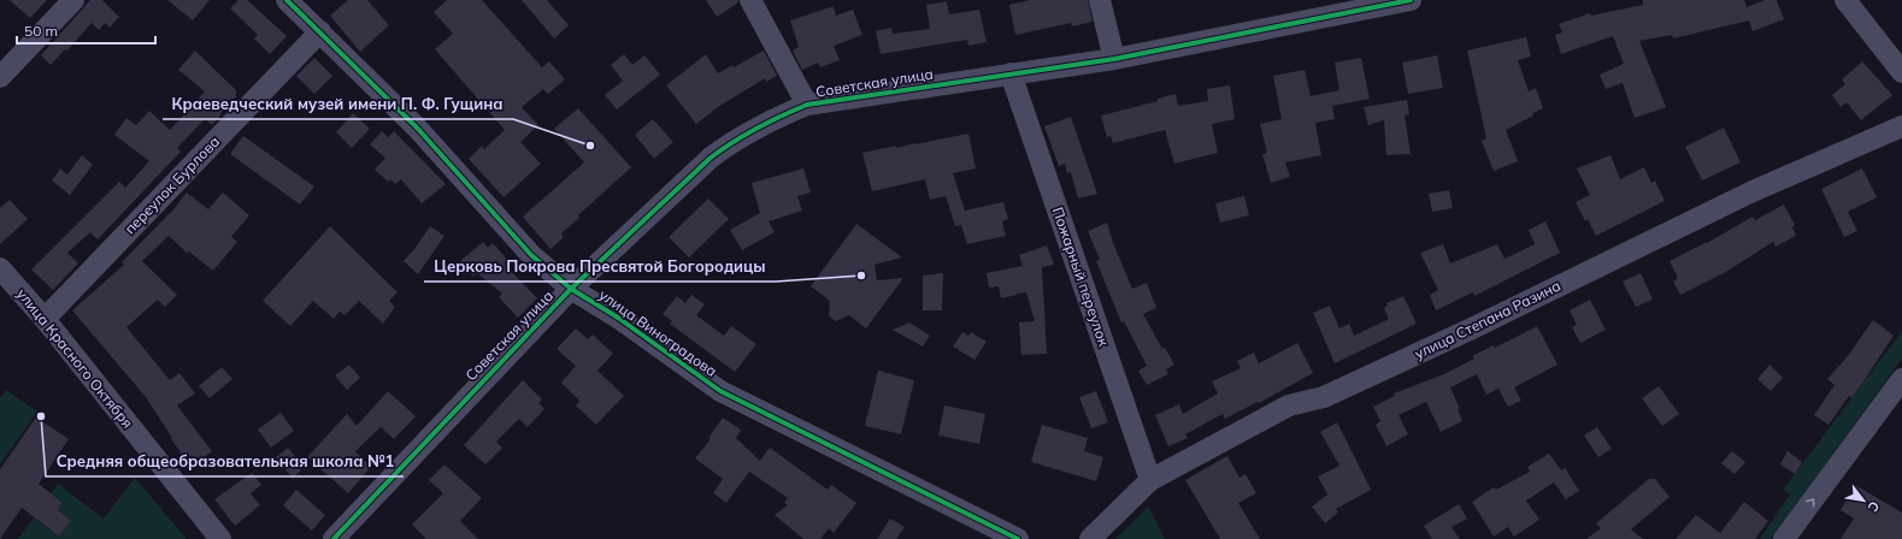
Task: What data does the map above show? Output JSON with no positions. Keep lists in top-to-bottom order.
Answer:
{
  "streets": {
    "street": [
      "Советская улица",
      "переулок Бурлова",
      "Пожарный переулок",
      "улица Степана Разина",
      "улица Виноградова",
      "улица Красного Октября"
    ]
  },
  "crossings": [
    ["Советская улица", "Пожарный переулок"],
    ["Советская улица", "улица Виноградова"],
    ["переулок Бурлова", "улица Виноградова"],
    ["переулок Бурлова", "улица Красного Октября"],
    ["Пожарный переулок", "улица Степана Разина"]
  ],
  "places": ["Краеведческий музей имени П. Ф. Гущина", "Церковь Покрова Пресвятой Богородицы", "Средняя общеобразовательная школа №1"],
  "scale_bar": "50 m",
  "north": "bottom right"
}
